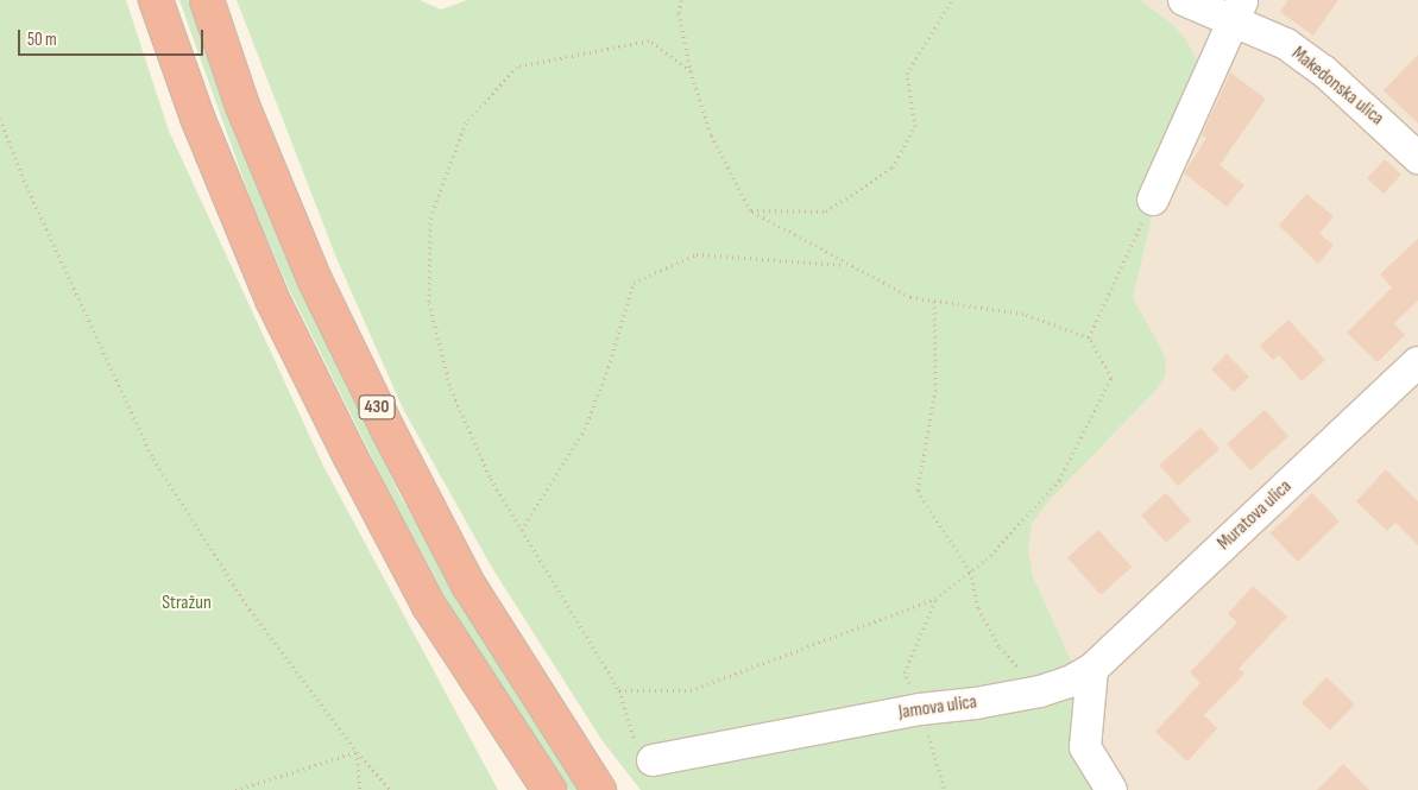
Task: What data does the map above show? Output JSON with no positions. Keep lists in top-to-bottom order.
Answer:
{
  "streets": {
    "highway": ["430"],
    "street": ["Makedonska ulica", "Muratova ulica", "Jamova ulica"]
  },
  "crossings": [
    ["Muratova ulica", "Jamova ulica"]
  ],
  "parks": ["Stražun"],
  "scale_bar": "50 m"
}
